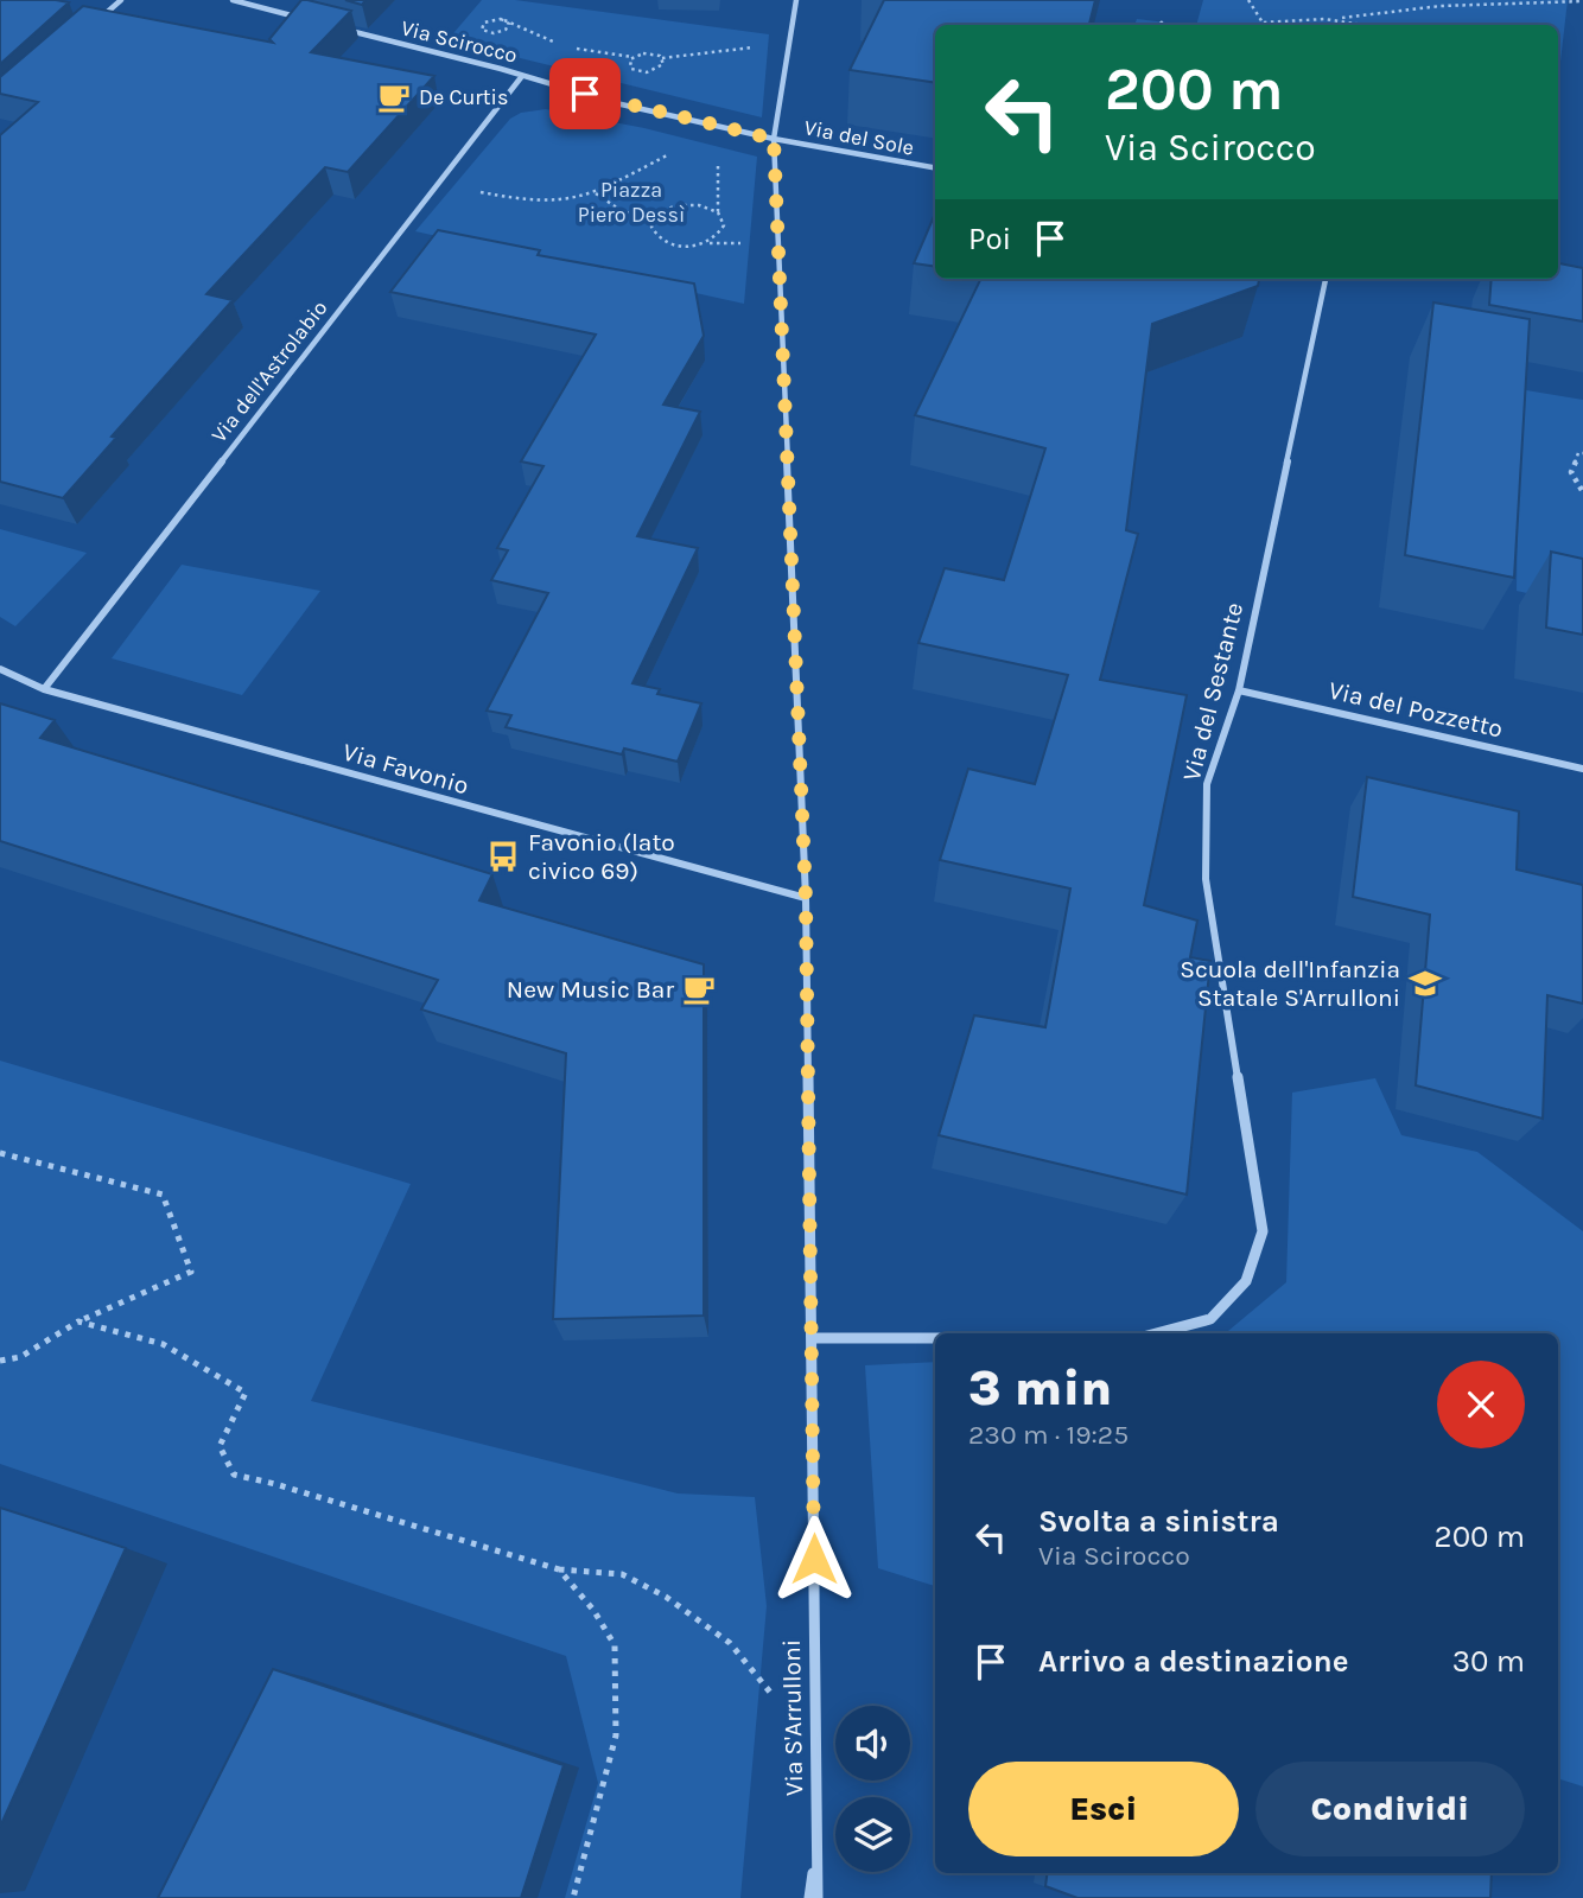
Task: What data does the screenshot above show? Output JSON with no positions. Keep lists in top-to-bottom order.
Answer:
{
  "streets": {
    "street": [
      "Via Scirocco",
      "Via del Sole",
      "Via dell'Astrolabio",
      "Via del Sestante",
      "Via del Pozzetto",
      "Via Favonio",
      "Via S'Arrulloni"
    ]
  },
  "crossings": [
    ["Via Scirocco", "Via del Sole"],
    ["Via Scirocco", "Via dell'Astrolabio"],
    ["Via Scirocco", "Via S'Arrulloni"],
    ["Via del Sole", "Via S'Arrulloni"],
    ["Via dell'Astrolabio", "Via Favonio"],
    ["Via del Sestante", "Via del Pozzetto"],
    ["Via Favonio", "Via S'Arrulloni"]
  ],
  "parks": ["Piazza Piero Dessì"],
  "places": {
    "cafe": ["De Curtis", "New Music Bar"],
    "bus stop": ["Favonio (lato civico 69)"],
    "school or university": ["Scuola dell'Infanzia Statale S'Arrulloni"]
  },
  "page": {
    "turn": ["200 m", "Via Scirocco"],
    "then": "Poi",
    "heading": ["3 min", "230 m · 19:25"],
    "list": [
      {
        "name": "Svolta a sinistra",
        "note": "Via Scirocco",
        "value": "200 m"
      },
      {
        "name": "Arrivo a destinazione",
        "value": "30 m"
      }
    ],
    "buttons": ["Esci", "Condividi"]
  }
}
